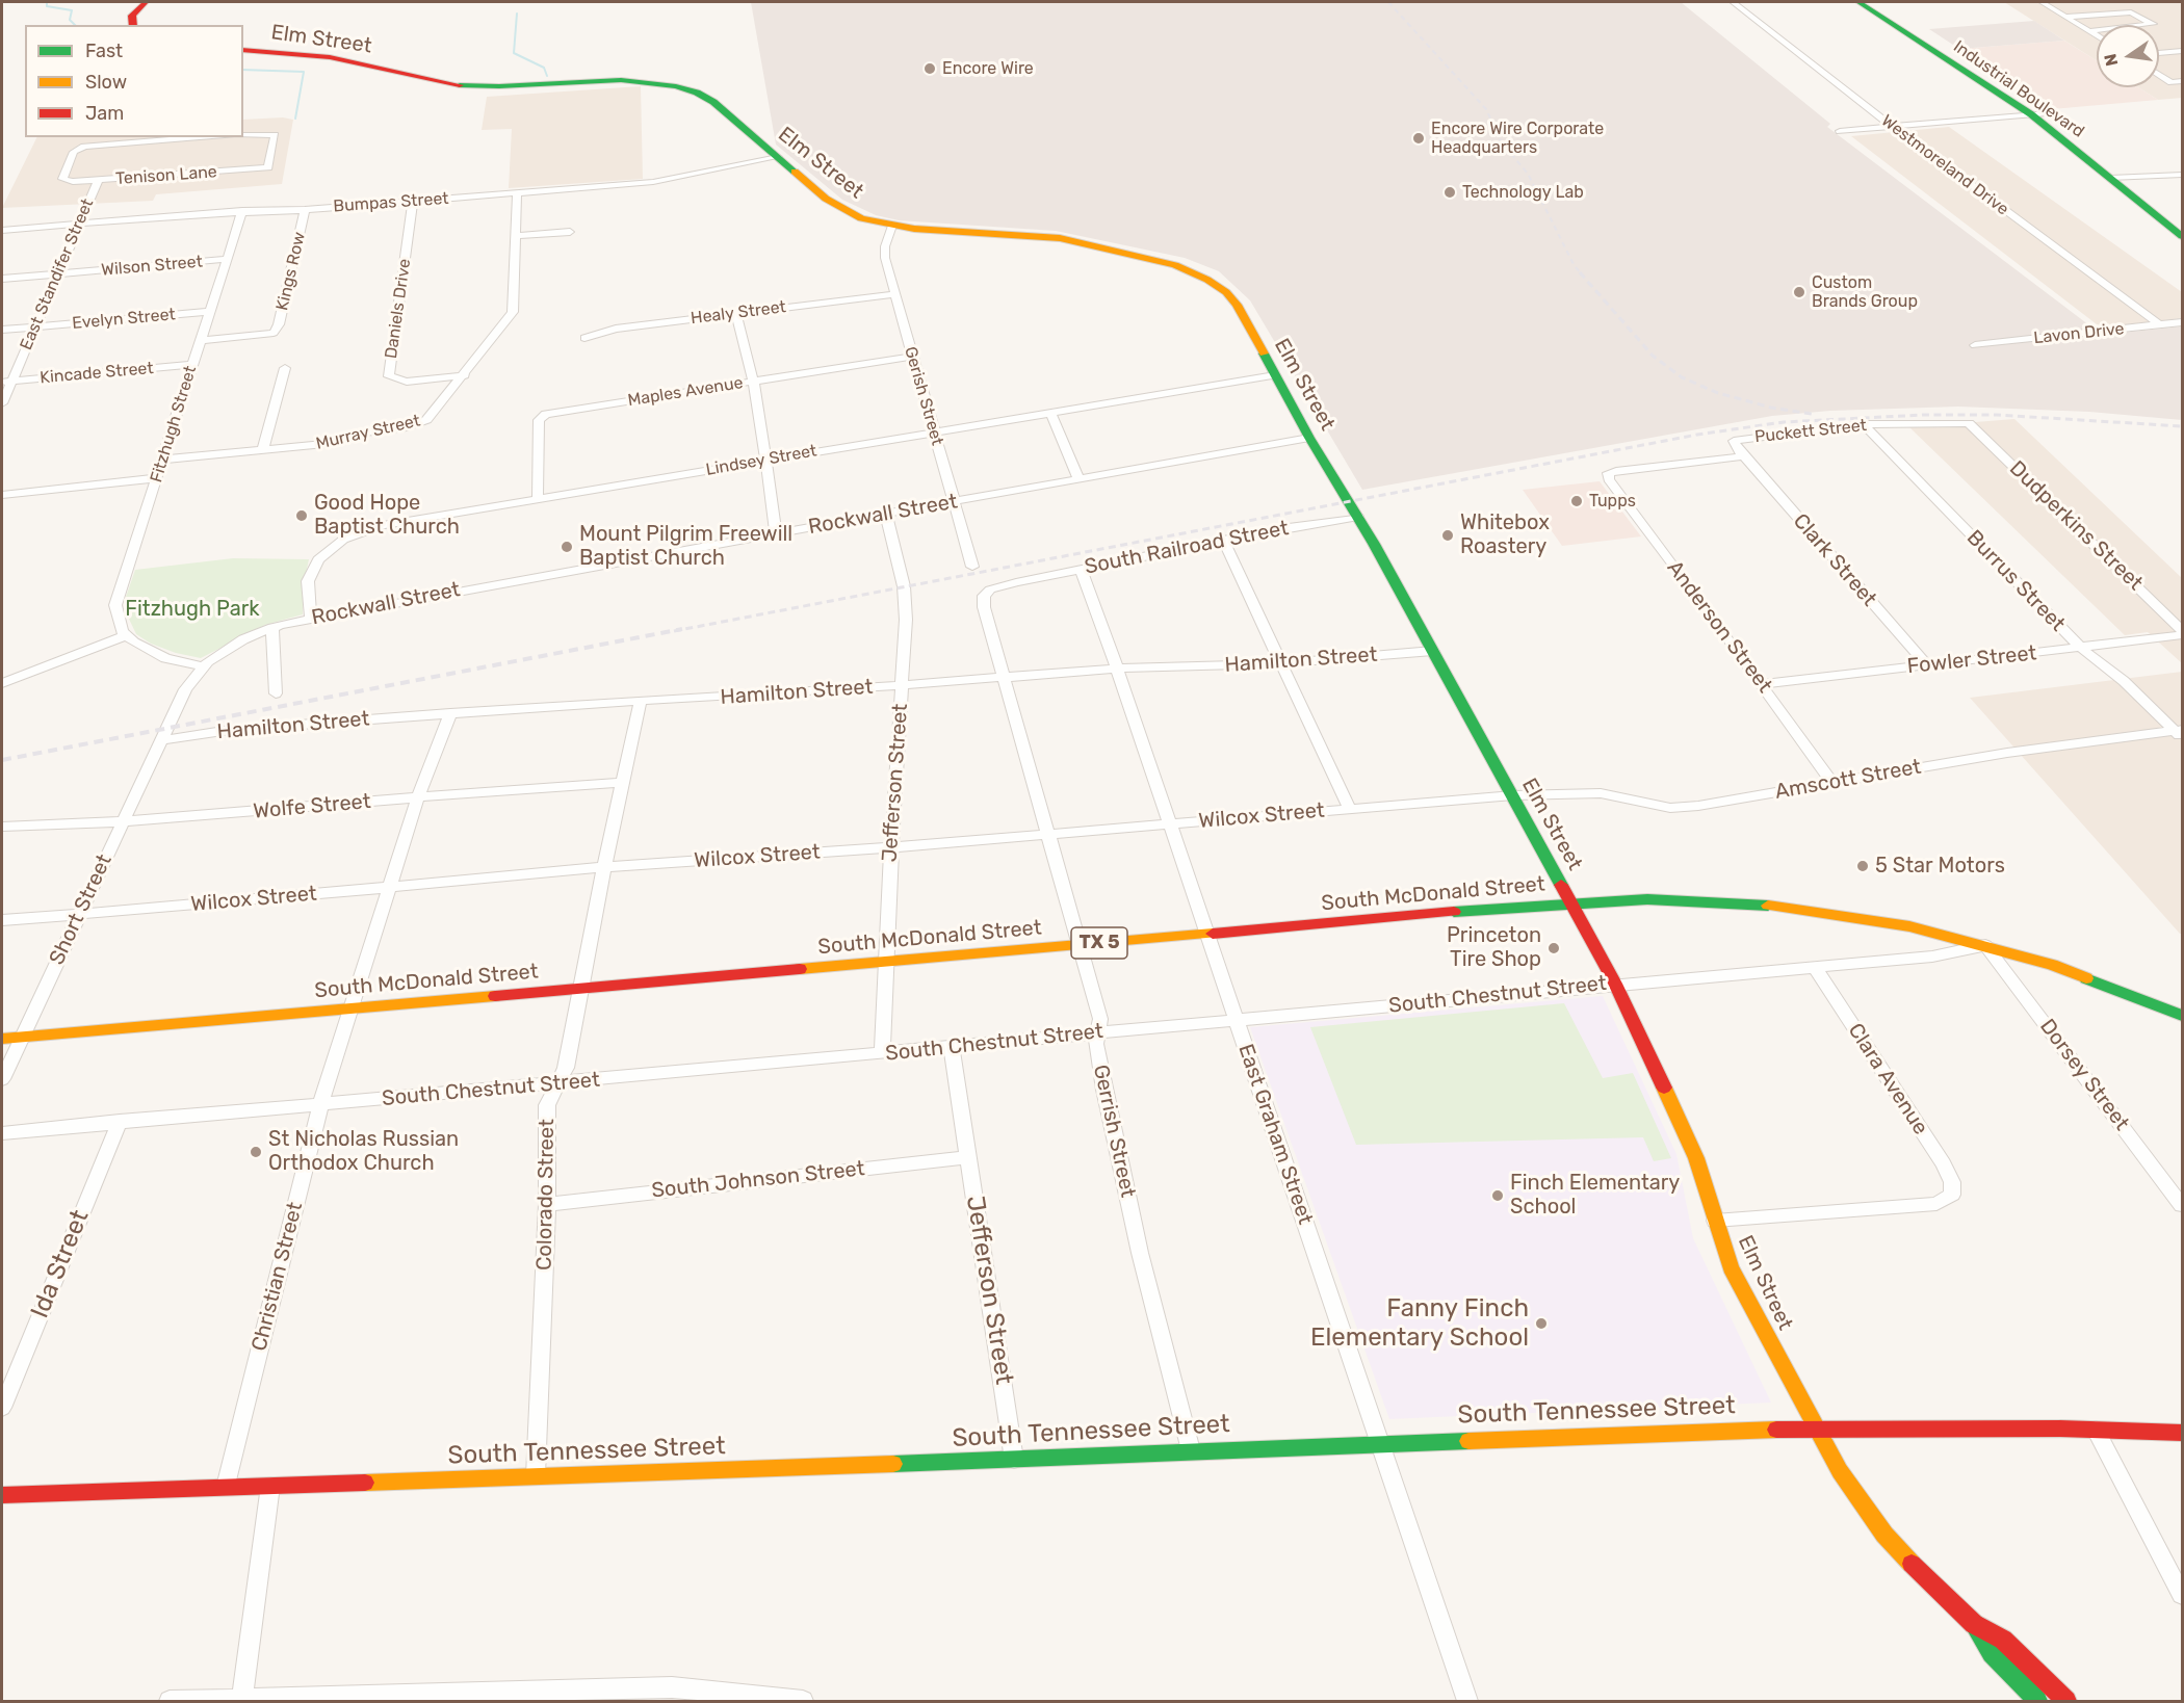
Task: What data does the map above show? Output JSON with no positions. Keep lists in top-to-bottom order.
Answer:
{
  "streets": {
    "main road": [
      "Elm Street",
      "Industrial Boulevard",
      "South McDonald Street",
      "TX 5",
      "South Tennessee Street"
    ],
    "street": [
      "Westmoreland Drive",
      "Tenison Lane",
      "Bumpas Street",
      "Wilson Street",
      "Kings Row",
      "East Standifer Street",
      "Daniels Drive",
      "Healy Street",
      "Evelyn Street",
      "Lavon Drive",
      "Kincade Street",
      "Maples Avenue",
      "Gerish Street",
      "Fitzhugh Street",
      "Puckett Street",
      "Murray Street",
      "Lindsey Street",
      "Rockwall Street",
      "Dudperkins Street",
      "South Railroad Street",
      "Clark Street",
      "Burrus Street",
      "Anderson Street",
      "Hamilton Street",
      "Fowler Street",
      "Amscott Street",
      "Jefferson Street",
      "Wolfe Street",
      "Wilcox Street",
      "Short Street",
      "South Chestnut Street",
      "Dorsey Street",
      "Clara Avenue",
      "Gerrish Street",
      "East Graham Street",
      "South Johnson Street",
      "Colorado Street",
      "Ida Street",
      "Christian Street"
    ]
  },
  "crossings": [
    ["Elm Street", "Bumpas Street"],
    ["Elm Street", "Gerish Street"],
    ["Elm Street", "Lindsey Street"],
    ["Elm Street", "Rockwall Street"],
    ["Elm Street", "South Railroad Street"],
    ["Elm Street", "Hamilton Street"],
    ["Elm Street", "Amscott Street"],
    ["Elm Street", "Wilcox Street"],
    ["Elm Street", "South McDonald Street"],
    ["Elm Street", "South Chestnut Street"],
    ["Elm Street", "Clara Avenue"],
    ["Elm Street", "South Tennessee Street"],
    ["Westmoreland Drive", "Lavon Drive"],
    ["Tenison Lane", "East Standifer Street"],
    ["Bumpas Street", "Kings Row"],
    ["Bumpas Street", "East Standifer Street"],
    ["Bumpas Street", "Daniels Drive"],
    ["Bumpas Street", "Fitzhugh Street"],
    ["Bumpas Street", "Murray Street"],
    ["Wilson Street", "East Standifer Street"],
    ["Wilson Street", "Fitzhugh Street"],
    ["Kings Row", "Fitzhugh Street"],
    ["East Standifer Street", "Evelyn Street"],
    ["East Standifer Street", "Kincade Street"],
    ["Daniels Drive", "Murray Street"],
    ["Healy Street", "Gerish Street"],
    ["Evelyn Street", "Fitzhugh Street"],
    ["Kincade Street", "Fitzhugh Street"],
    ["Maples Avenue", "Gerish Street"],
    ["Maples Avenue", "Lindsey Street"],
    ["Gerish Street", "Lindsey Street"],
    ["Gerish Street", "Rockwall Street"],
    ["Fitzhugh Street", "Murray Street"],
    ["Puckett Street", "Dudperkins Street"],
    ["Puckett Street", "Clark Street"],
    ["Puckett Street", "Burrus Street"],
    ["Puckett Street", "Anderson Street"],
    ["Lindsey Street", "Rockwall Street"],
    ["Rockwall Street", "Hamilton Street"],
    ["Rockwall Street", "Jefferson Street"],
    ["Rockwall Street", "Short Street"],
    ["South Railroad Street", "Gerrish Street"],
    ["South Railroad Street", "East Graham Street"],
    ["Clark Street", "Fowler Street"],
    ["Burrus Street", "Fowler Street"],
    ["Burrus Street", "Amscott Street"],
    ["Anderson Street", "Fowler Street"],
    ["Anderson Street", "Amscott Street"],
    ["Hamilton Street", "Jefferson Street"],
    ["Hamilton Street", "Short Street"],
    ["Hamilton Street", "Gerrish Street"],
    ["Hamilton Street", "East Graham Street"],
    ["Hamilton Street", "Colorado Street"],
    ["Hamilton Street", "Christian Street"],
    ["Amscott Street", "Wilcox Street"],
    ["Jefferson Street", "Wilcox Street"],
    ["Jefferson Street", "South McDonald Street"],
    ["Jefferson Street", "South Chestnut Street"],
    ["Jefferson Street", "South Johnson Street"],
    ["Jefferson Street", "South Tennessee Street"],
    ["Wolfe Street", "Short Street"],
    ["Wolfe Street", "Colorado Street"],
    ["Wolfe Street", "Christian Street"],
    ["Wilcox Street", "Short Street"],
    ["Wilcox Street", "Gerrish Street"],
    ["Wilcox Street", "East Graham Street"],
    ["Wilcox Street", "Colorado Street"],
    ["Wilcox Street", "Christian Street"],
    ["South McDonald Street", "Short Street"],
    ["South McDonald Street", "South Chestnut Street"],
    ["South McDonald Street", "Dorsey Street"],
    ["South McDonald Street", "Gerrish Street"],
    ["South McDonald Street", "East Graham Street"],
    ["South McDonald Street", "Colorado Street"],
    ["South McDonald Street", "Christian Street"],
    ["South Chestnut Street", "Dorsey Street"],
    ["South Chestnut Street", "Clara Avenue"],
    ["South Chestnut Street", "Gerrish Street"],
    ["South Chestnut Street", "East Graham Street"],
    ["South Chestnut Street", "Colorado Street"],
    ["South Chestnut Street", "Ida Street"],
    ["South Chestnut Street", "Christian Street"],
    ["Gerrish Street", "South Tennessee Street"],
    ["East Graham Street", "South Tennessee Street"],
    ["South Johnson Street", "Colorado Street"],
    ["Colorado Street", "South Tennessee Street"],
    ["Christian Street", "South Tennessee Street"]
  ],
  "parks": ["Fitzhugh Park"],
  "places": [
    "Encore Wire",
    "Encore Wire Corporate Headquarters",
    "Technology Lab",
    "Custom Brands Group",
    "Tupps",
    "Good Hope Baptist Church",
    "Whitebox Roastery",
    "Mount Pilgrim Freewill Baptist Church",
    "5 Star Motors",
    "Princeton Tire Shop",
    "St Nicholas Russian Orthodox Church",
    "Finch Elementary School",
    "Fanny Finch Elementary School"
  ],
  "legend": ["Fast", "Slow", "Jam"],
  "north": "left"
}
